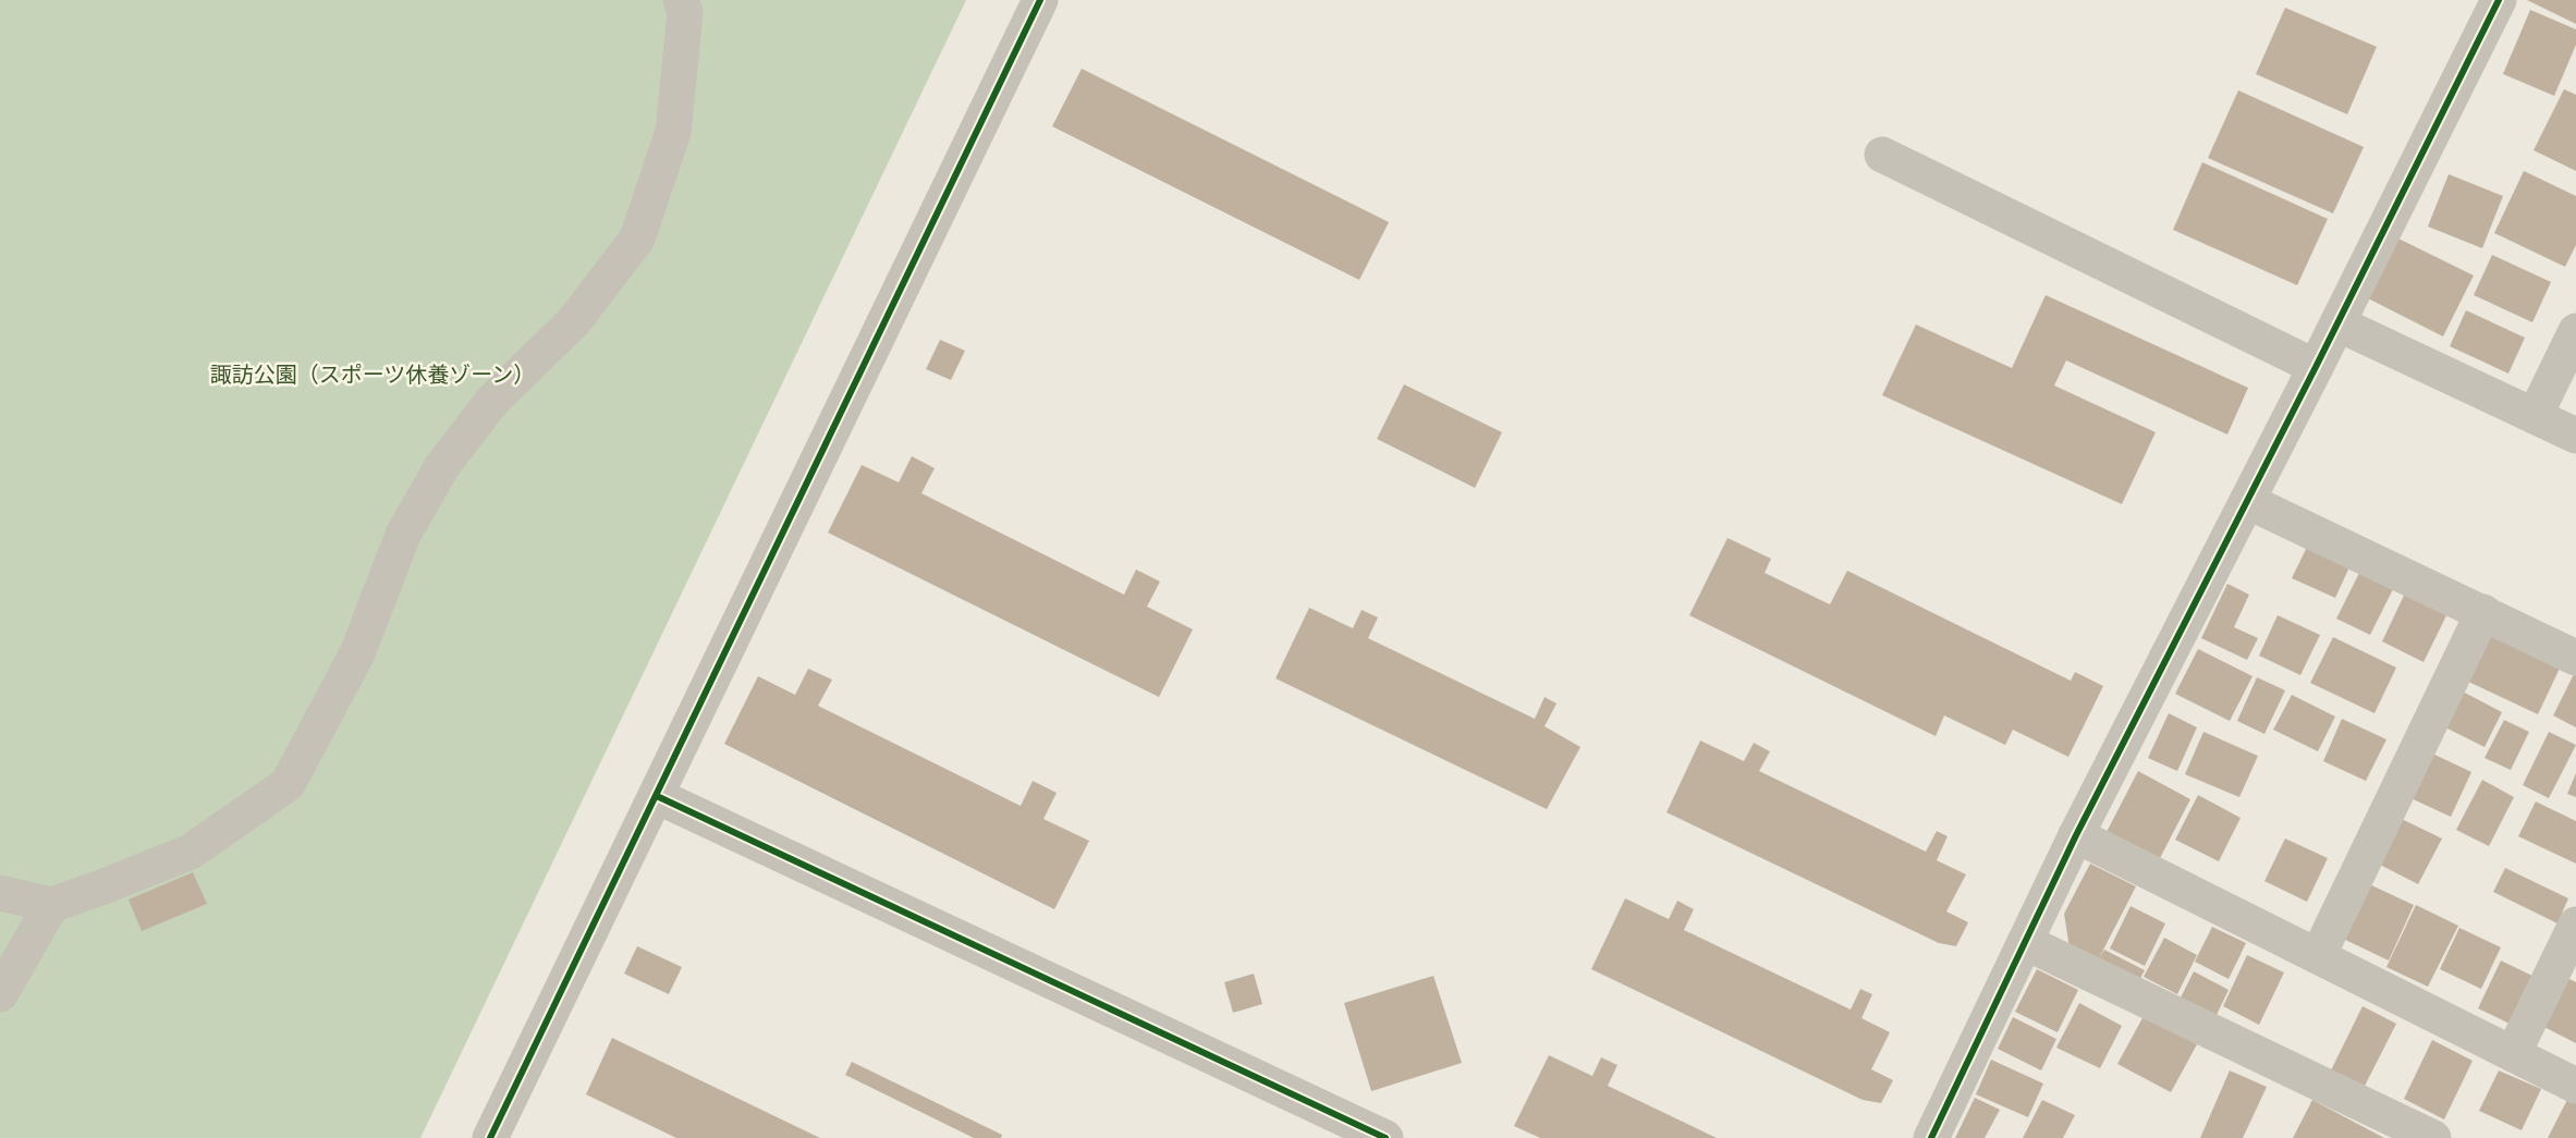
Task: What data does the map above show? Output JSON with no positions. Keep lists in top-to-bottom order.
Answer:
{
  "parks": ["諏訪公園（スポーツ休養ゾーン）"]
}
